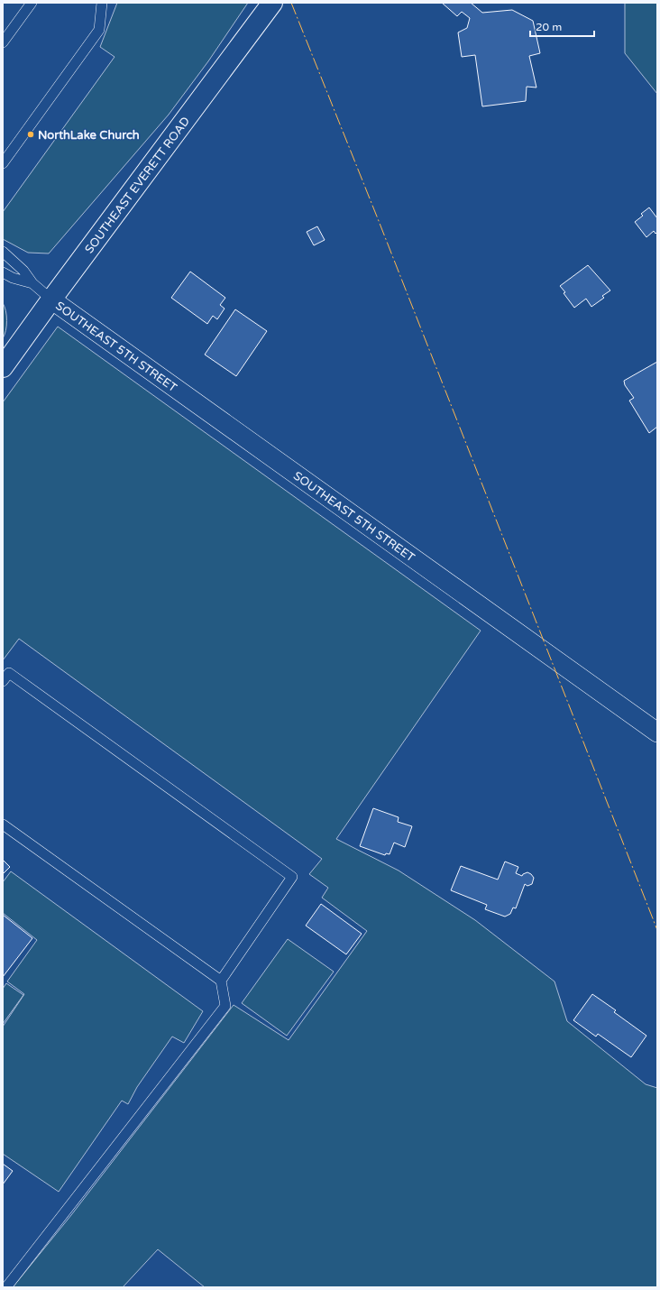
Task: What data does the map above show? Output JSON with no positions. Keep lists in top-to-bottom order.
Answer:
{
  "streets": {
    "main road": ["SOUTHEAST EVERETT ROAD"],
    "street": ["SOUTHEAST 5TH STREET"]
  },
  "crossings": [
    ["SOUTHEAST EVERETT ROAD", "SOUTHEAST 5TH STREET"]
  ],
  "places": ["NorthLake Church"],
  "scale_bar": "20 m"
}
